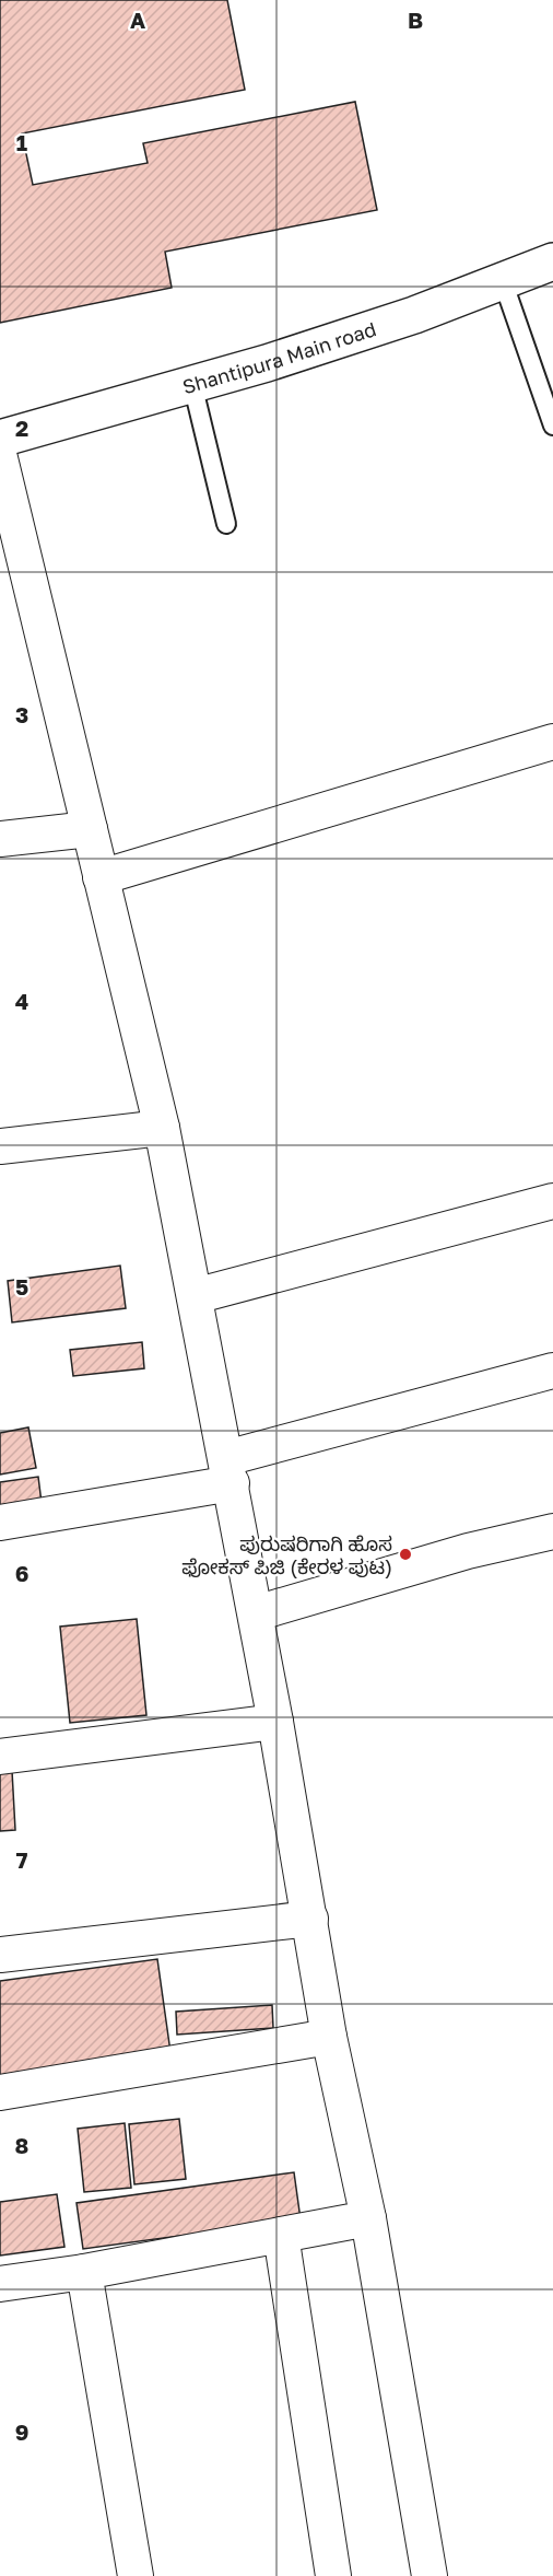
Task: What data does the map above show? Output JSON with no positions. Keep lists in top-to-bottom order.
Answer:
{
  "streets": {
    "street": ["Shantipura Main road"]
  },
  "places": ["ಪುರುಷರಿಗಾಗಿ ಹೊಸ ಫೋಕಸ್ ಪಿಜಿ (ಕೇರಳ ಪುಟ)"],
  "grid": {
    "columns": ["A", "B"],
    "rows": [
      "1",
      "2",
      "3",
      "4",
      "5",
      "6",
      "7",
      "8",
      "9"
    ]
  }
}
